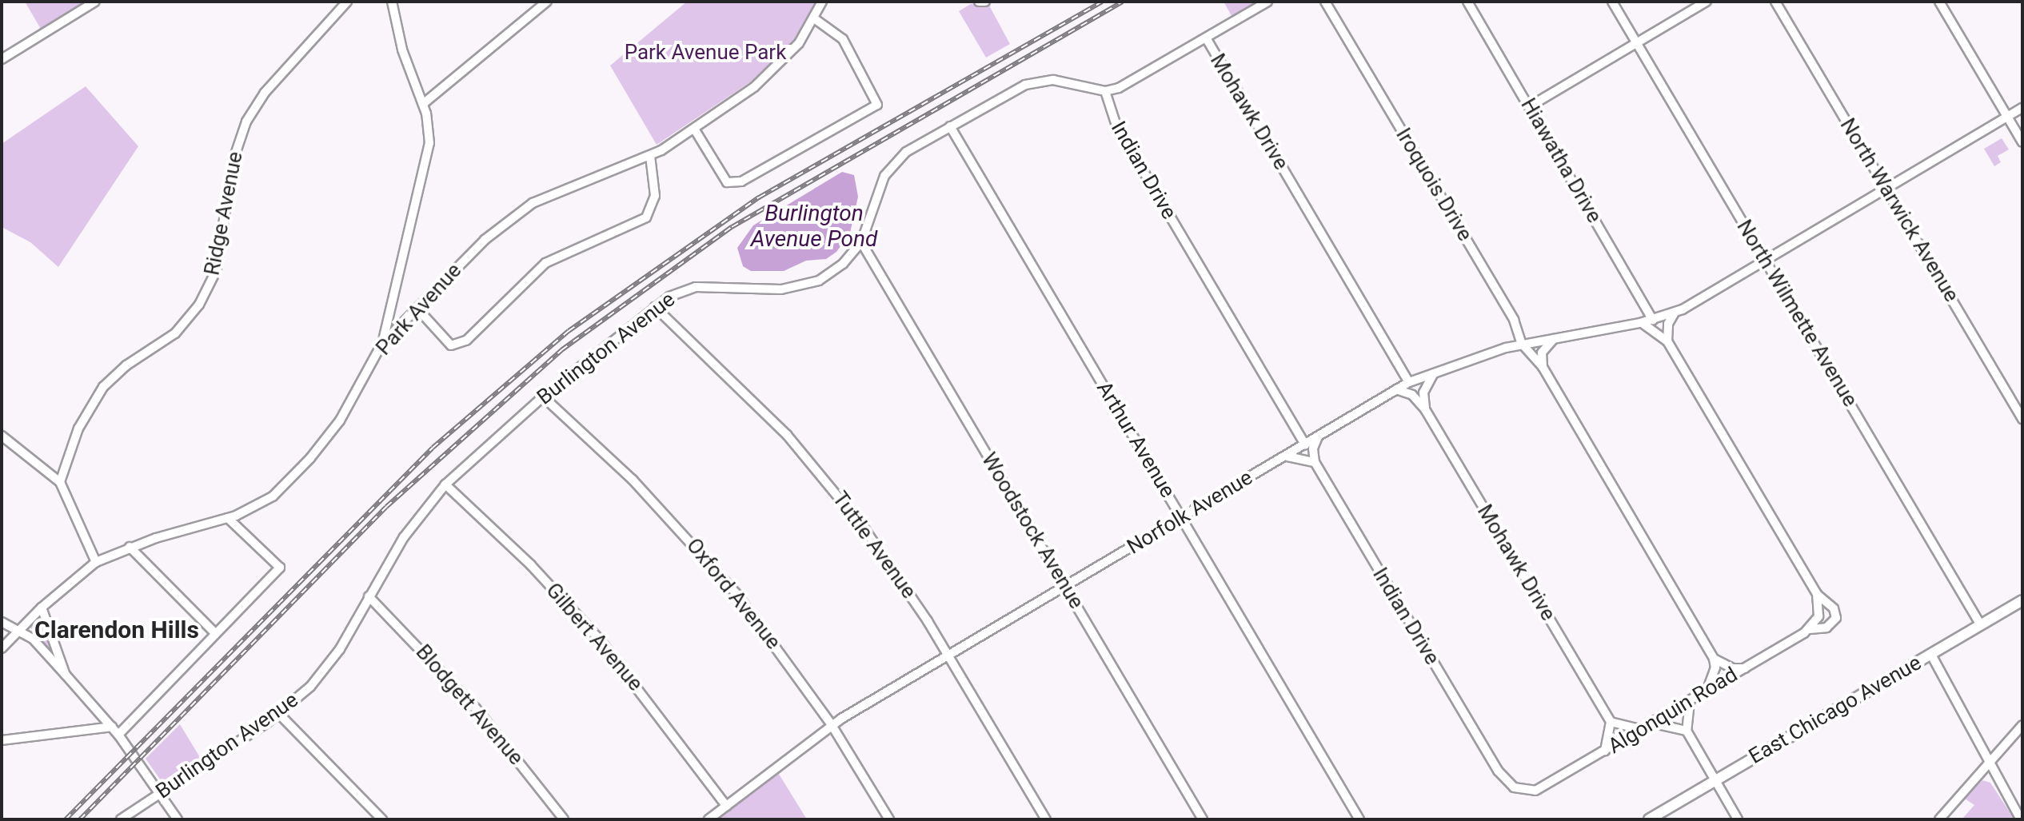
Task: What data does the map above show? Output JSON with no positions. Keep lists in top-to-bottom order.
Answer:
{
  "streets": {
    "main road": ["East Chicago Avenue"],
    "street": [
      "Mohawk Drive",
      "Hiawatha Drive",
      "Indian Drive",
      "Iroquois Drive",
      "North Warwick Avenue",
      "Ridge Avenue",
      "Park Avenue",
      "North Wilmette Avenue",
      "Burlington Avenue",
      "Arthur Avenue",
      "Norfolk Avenue",
      "Woodstock Avenue",
      "Tuttle Avenue",
      "Oxford Avenue",
      "Gilbert Avenue",
      "Blodgett Avenue",
      "Algonquin Road"
    ]
  },
  "crossings": [
    ["Mohawk Drive", "Norfolk Avenue"],
    ["Hiawatha Drive", "Norfolk Avenue"],
    ["Indian Drive", "Burlington Avenue"],
    ["Indian Drive", "Norfolk Avenue"],
    ["Indian Drive", "Algonquin Road"],
    ["Iroquois Drive", "Norfolk Avenue"],
    ["North Warwick Avenue", "Norfolk Avenue"],
    ["North Wilmette Avenue", "Norfolk Avenue"],
    ["North Wilmette Avenue", "East Chicago Avenue"],
    ["Burlington Avenue", "Arthur Avenue"],
    ["Burlington Avenue", "Woodstock Avenue"],
    ["Burlington Avenue", "Tuttle Avenue"],
    ["Burlington Avenue", "Oxford Avenue"],
    ["Burlington Avenue", "Gilbert Avenue"],
    ["Burlington Avenue", "Blodgett Avenue"],
    ["Arthur Avenue", "Norfolk Avenue"],
    ["Norfolk Avenue", "Woodstock Avenue"],
    ["Norfolk Avenue", "Tuttle Avenue"],
    ["Norfolk Avenue", "Oxford Avenue"],
    ["Norfolk Avenue", "Gilbert Avenue"]
  ],
  "districts": ["Clarendon Hills"],
  "water": ["Burlington Avenue Pond"],
  "parks": ["Park Avenue Park"]
}
